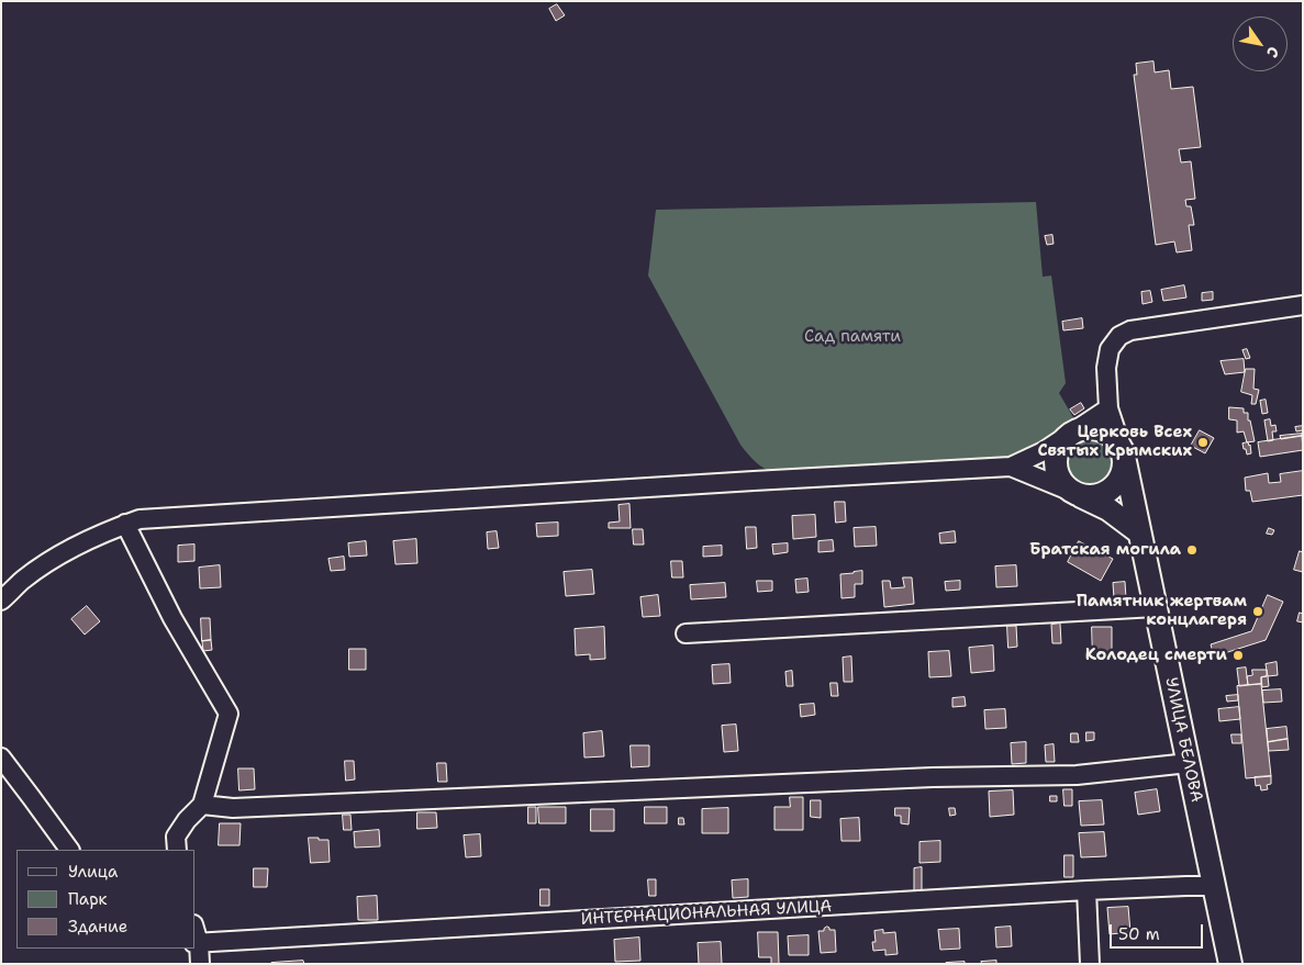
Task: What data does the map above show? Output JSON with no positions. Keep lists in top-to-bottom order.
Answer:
{
  "streets": {
    "main road": ["УЛИЦА БЕЛОВА"],
    "street": ["ИНТЕРНАЦИОНАЛЬНАЯ УЛИЦА"]
  },
  "crossings": [
    ["УЛИЦА БЕЛОВА", "ИНТЕРНАЦИОНАЛЬНАЯ УЛИЦА"]
  ],
  "parks": ["Сад памяти"],
  "places": [
    "Церковь Всех Святых Крымских",
    "Братская могила",
    "Памятник жертвам концлагеря",
    "Колодец смерти"
  ],
  "legend": ["Улица", "Парк", "Здание"],
  "scale_bar": "50 m",
  "north": "bottom right"
}
